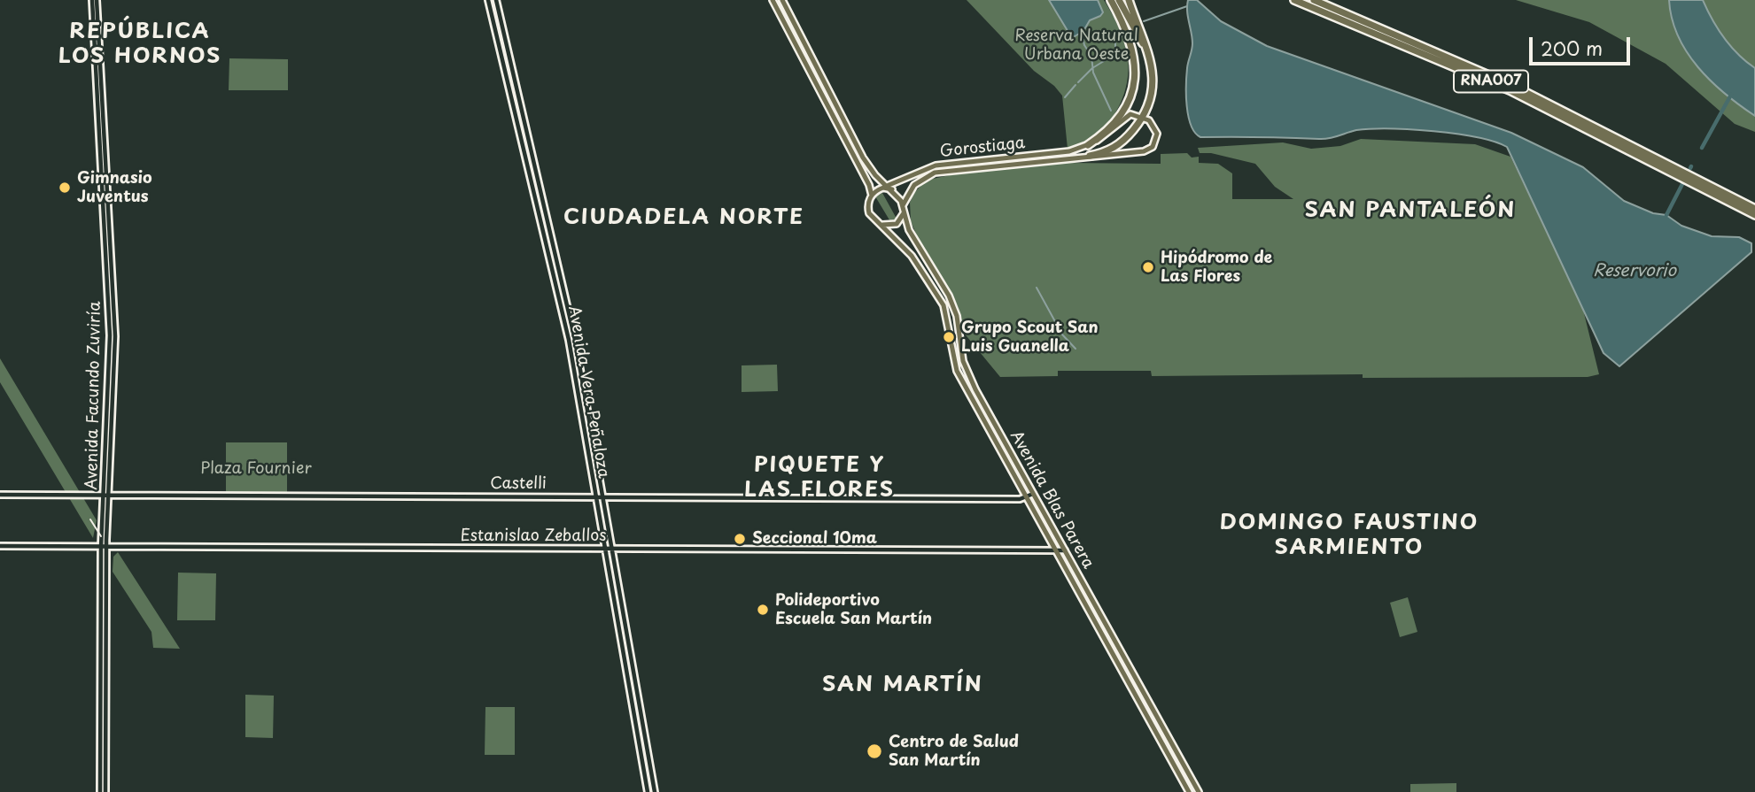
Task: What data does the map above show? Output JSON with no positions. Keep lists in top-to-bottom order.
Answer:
{
  "streets": {
    "highway": ["RNA007"],
    "main road": [
      "Gorostiaga",
      "Avenida Vera Peñaloza",
      "Avenida Facundo Zuviría",
      "Castelli",
      "Avenida Blas Parera",
      "Estanislao Zeballos"
    ]
  },
  "crossings": [
    ["Gorostiaga", "Avenida Blas Parera"],
    ["Avenida Vera Peñaloza", "Castelli"],
    ["Avenida Vera Peñaloza", "Estanislao Zeballos"],
    ["Avenida Facundo Zuviría", "Castelli"],
    ["Avenida Facundo Zuviría", "Estanislao Zeballos"],
    ["Castelli", "Avenida Blas Parera"],
    ["Avenida Blas Parera", "Estanislao Zeballos"]
  ],
  "districts": [
    "REPÚBLICA LOS HORNOS",
    "SAN PANTALEÓN",
    "CIUDADELA NORTE",
    "PIQUETE Y LAS FLORES",
    "DOMINGO FAUSTINO SARMIENTO",
    "SAN MARTÍN"
  ],
  "water": ["Reservorio"],
  "parks": ["Reserva Natural Urbana Oeste", "Plaza Fournier"],
  "places": [
    "Gimnasio Juventus",
    "Hipódromo de Las Flores",
    "Grupo Scout San Luis Guanella",
    "Seccional 10ma",
    "Polideportivo Escuela San Martín",
    "Centro de Salud San Martín"
  ],
  "scale_bar": "200 m"
}
